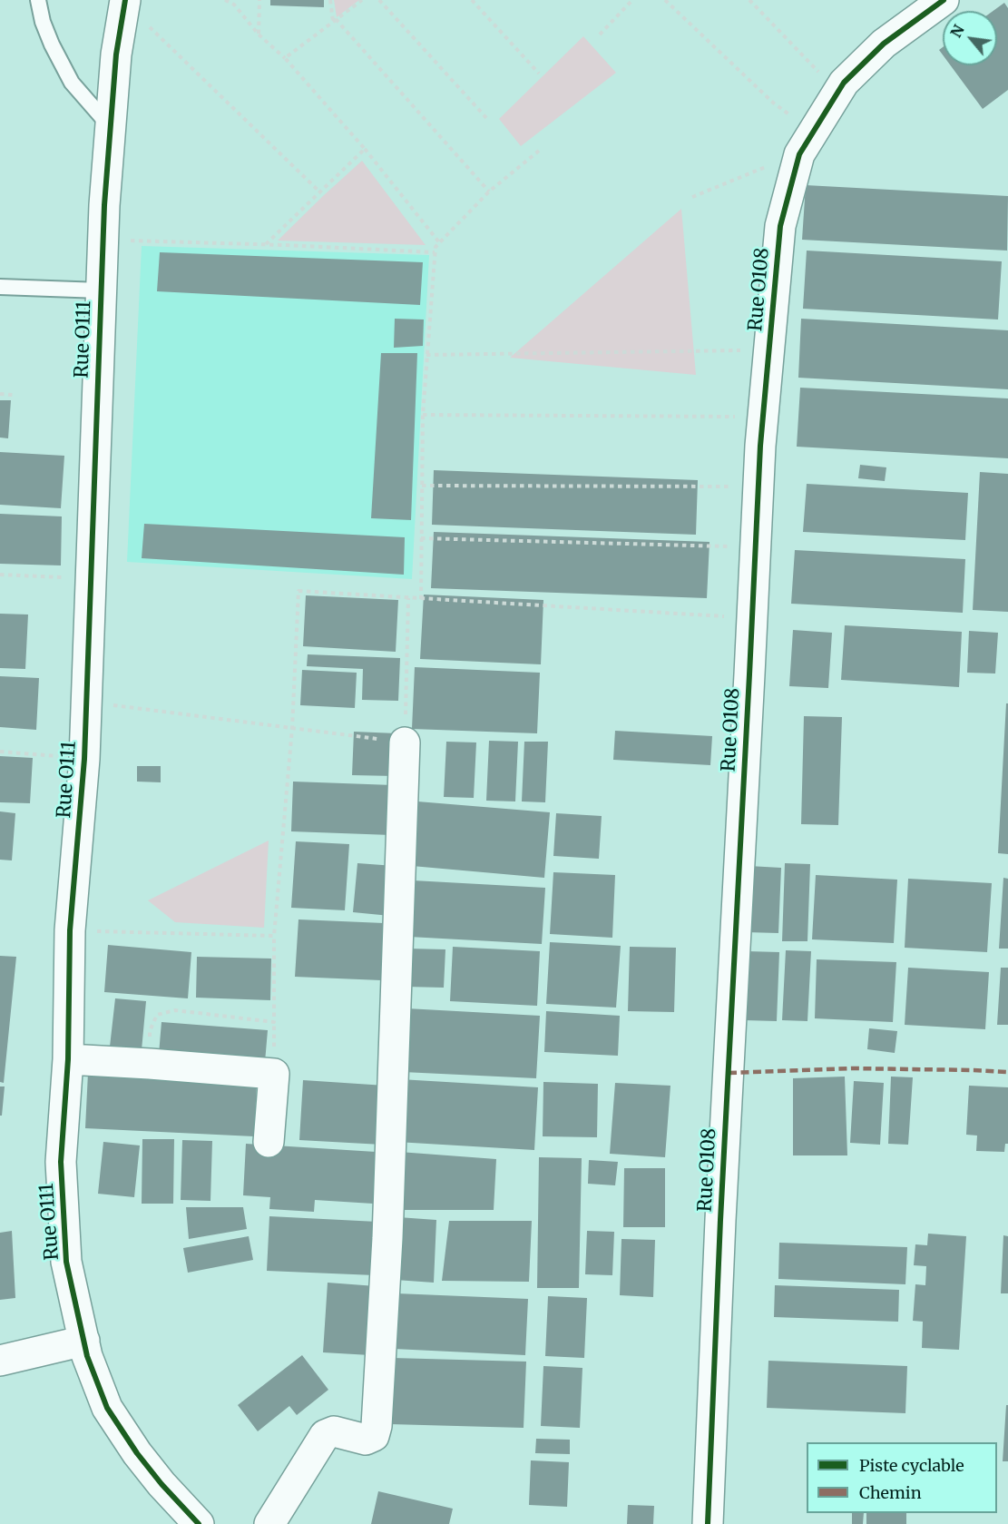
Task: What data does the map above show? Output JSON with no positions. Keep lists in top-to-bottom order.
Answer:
{
  "streets": {
    "street": ["Rue O108", "Rue O111"]
  },
  "legend": ["Piste cyclable", "Chemin"],
  "north": "top left"
}
